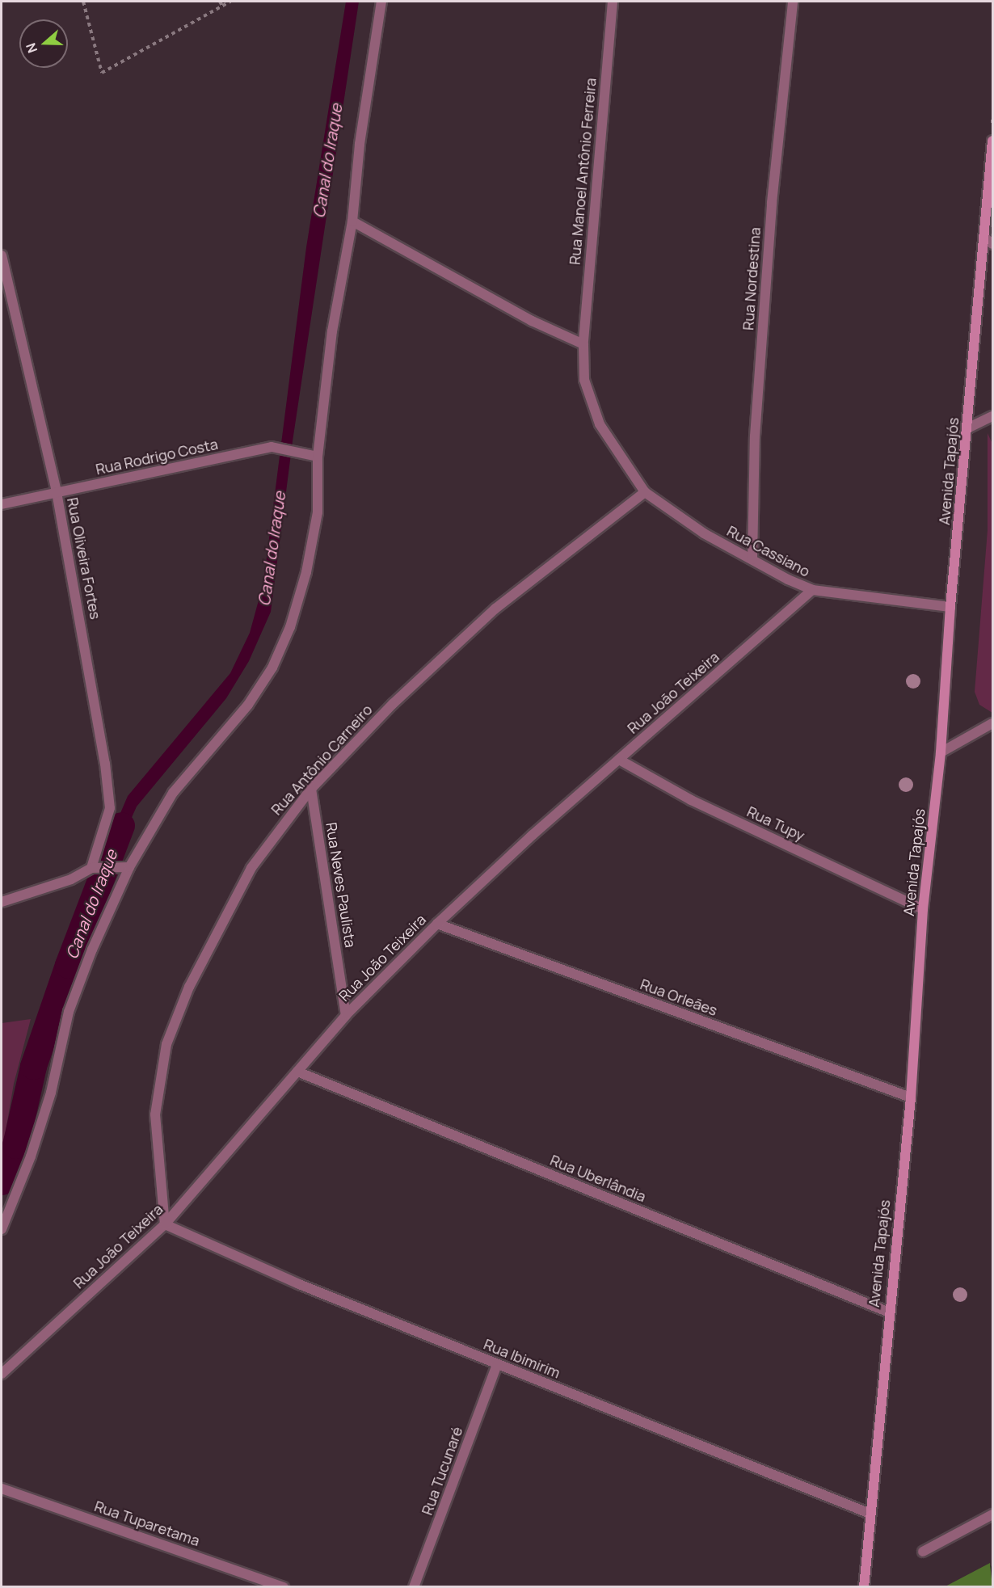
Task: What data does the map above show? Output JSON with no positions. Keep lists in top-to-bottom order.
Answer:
{
  "streets": {
    "main road": ["Avenida Tapajós"],
    "street": [
      "Rua Manoel Antônio Ferreira",
      "Rua Nordestina",
      "Rua Rodrigo Costa",
      "Rua Cassiano",
      "Rua Oliveira Fortes",
      "Rua João Teixeira",
      "Rua Antônio Carneiro",
      "Rua Tupy",
      "Rua Neves Paulista",
      "Rua Orleães",
      "Rua Uberlândia",
      "Rua Ibimirim",
      "Rua Tucunaré",
      "Rua Tuparetama"
    ]
  },
  "crossings": [
    ["Rua Manoel Antônio Ferreira", "Rua Cassiano"],
    ["Rua Manoel Antônio Ferreira", "Rua Antônio Carneiro"],
    ["Rua Nordestina", "Rua Cassiano"],
    ["Rua Rodrigo Costa", "Rua Oliveira Fortes"],
    ["Avenida Tapajós", "Rua Cassiano"],
    ["Avenida Tapajós", "Rua Tupy"],
    ["Avenida Tapajós", "Rua Orleães"],
    ["Avenida Tapajós", "Rua Uberlândia"],
    ["Avenida Tapajós", "Rua Ibimirim"],
    ["Rua Cassiano", "Rua João Teixeira"],
    ["Rua Cassiano", "Rua Antônio Carneiro"],
    ["Rua João Teixeira", "Rua Antônio Carneiro"],
    ["Rua João Teixeira", "Rua Tupy"],
    ["Rua João Teixeira", "Rua Neves Paulista"],
    ["Rua João Teixeira", "Rua Orleães"],
    ["Rua João Teixeira", "Rua Uberlândia"],
    ["Rua João Teixeira", "Rua Ibimirim"],
    ["Rua Antônio Carneiro", "Rua Neves Paulista"],
    ["Rua Antônio Carneiro", "Rua Ibimirim"],
    ["Rua Ibimirim", "Rua Tucunaré"]
  ],
  "water": ["Canal do Iraque"],
  "north": "left"
}
